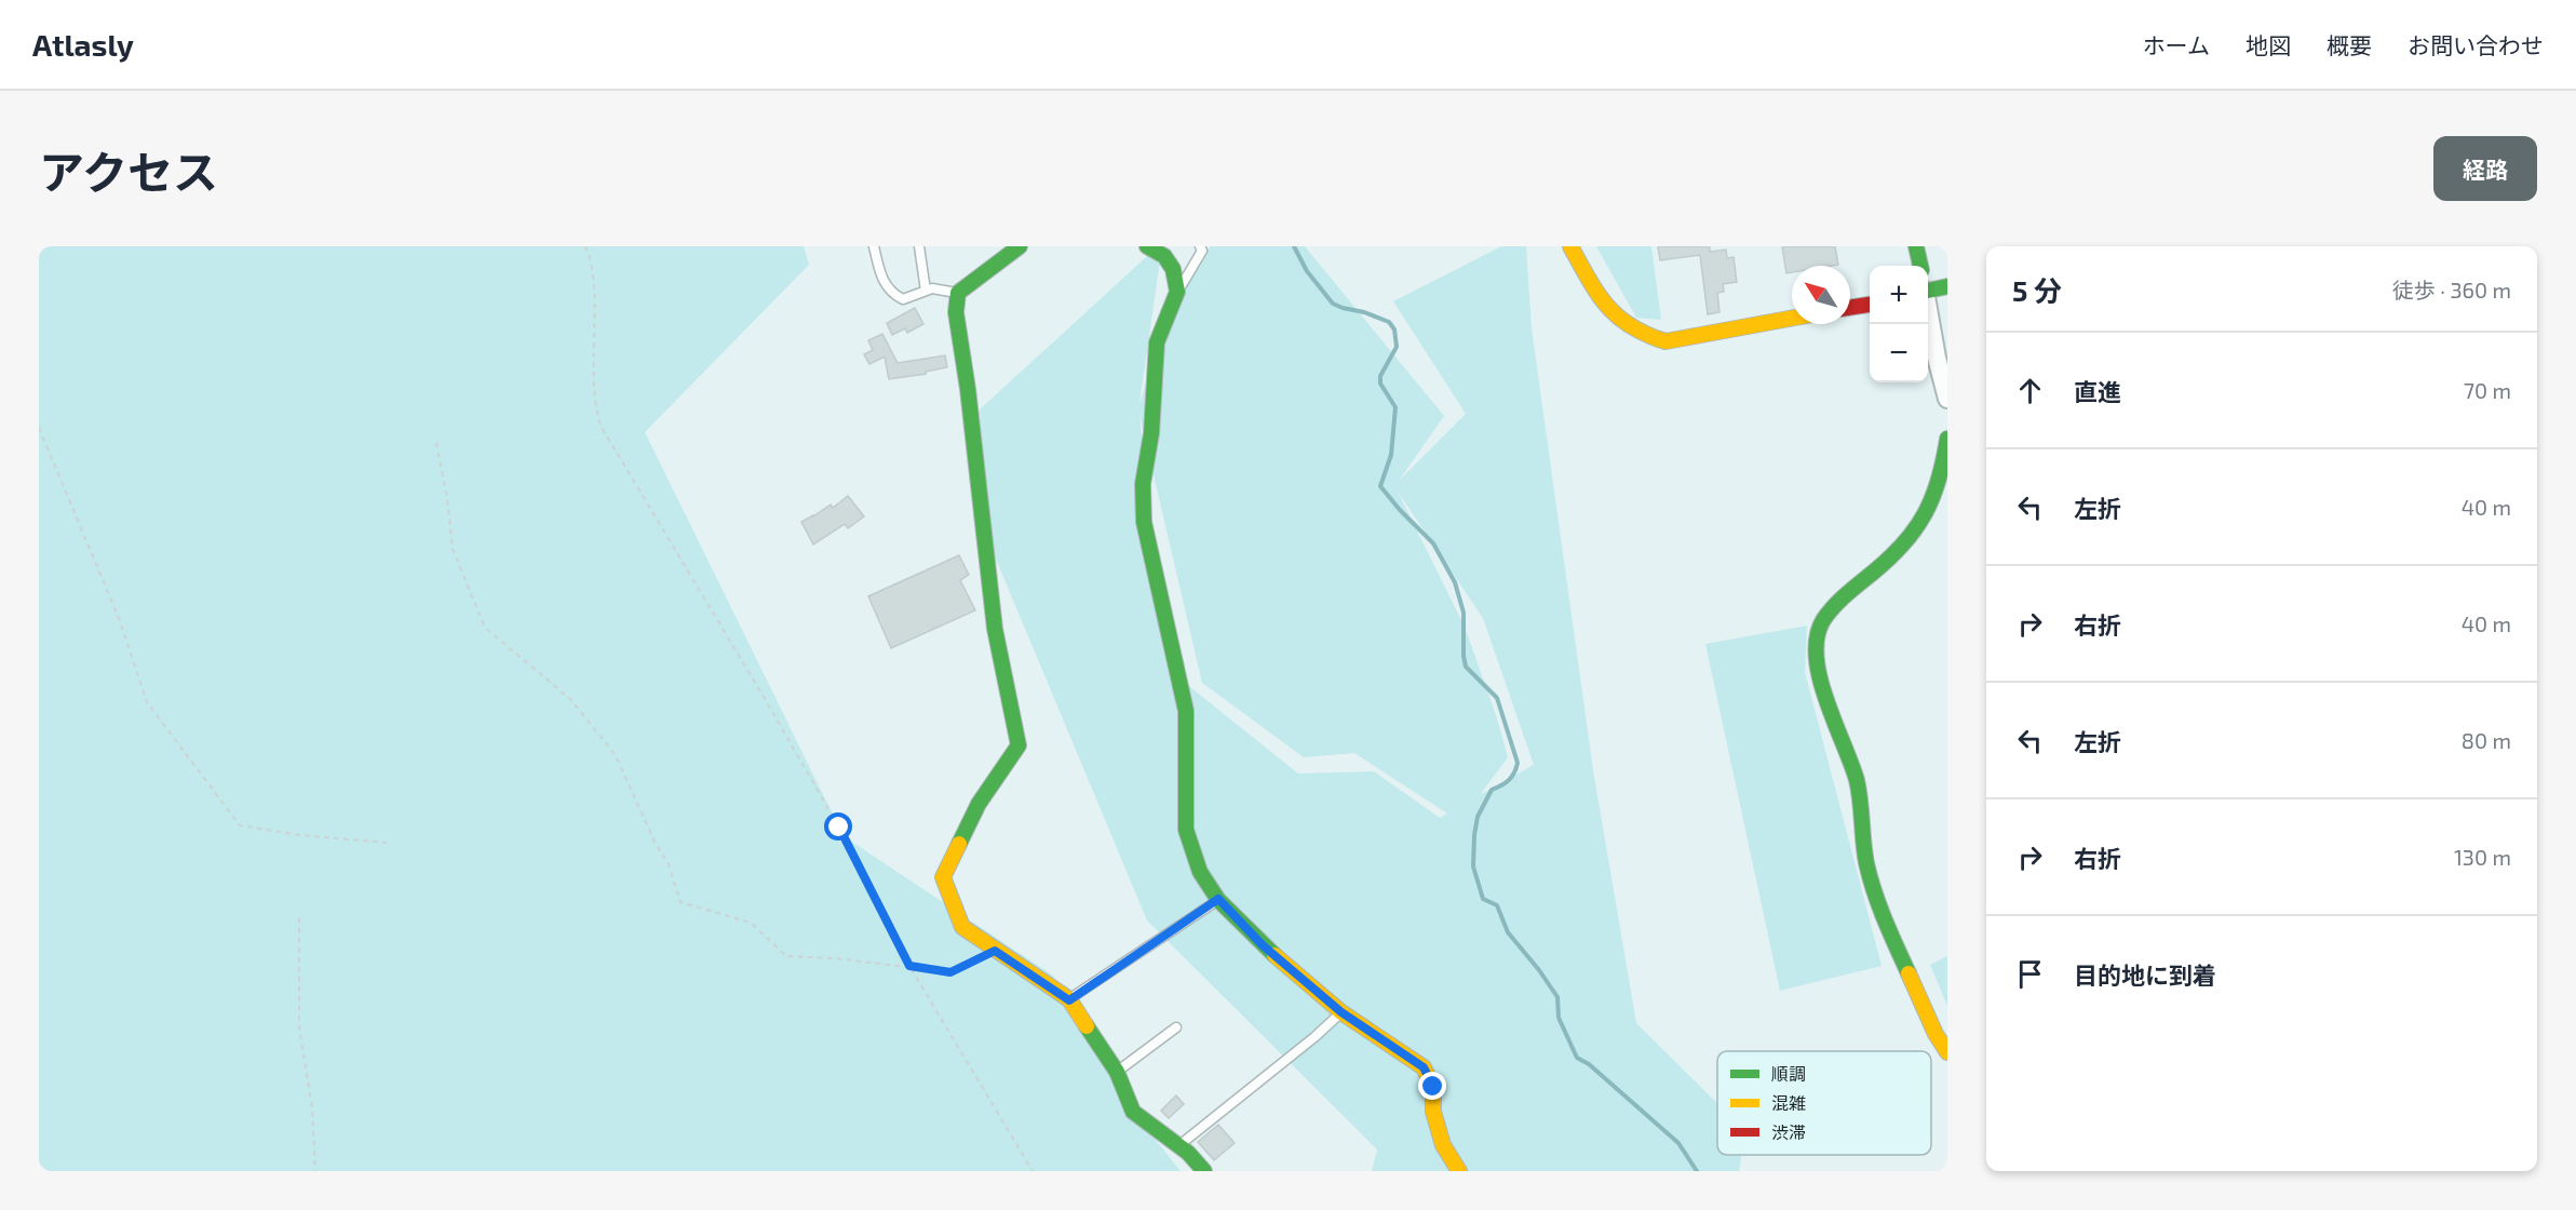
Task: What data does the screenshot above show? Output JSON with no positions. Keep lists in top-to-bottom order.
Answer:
{
  "legend": ["順調", "混雑", "渋滞"],
  "north": "top left",
  "page": {
    "header": "Atlasly",
    "nav": [
      "ホーム",
      "地図",
      "概要",
      "お問い合わせ"
    ],
    "title": "アクセス",
    "buttons": "経路",
    "heading": ["5 分", "徒歩 · 360 m"],
    "map_buttons": ["+", "−"],
    "list": [
      ["直進", "70 m"],
      ["左折", "40 m"],
      ["右折", "40 m"],
      ["左折", "80 m"],
      ["右折", "130 m"],
      "目的地に到着"
    ]
  }
}
